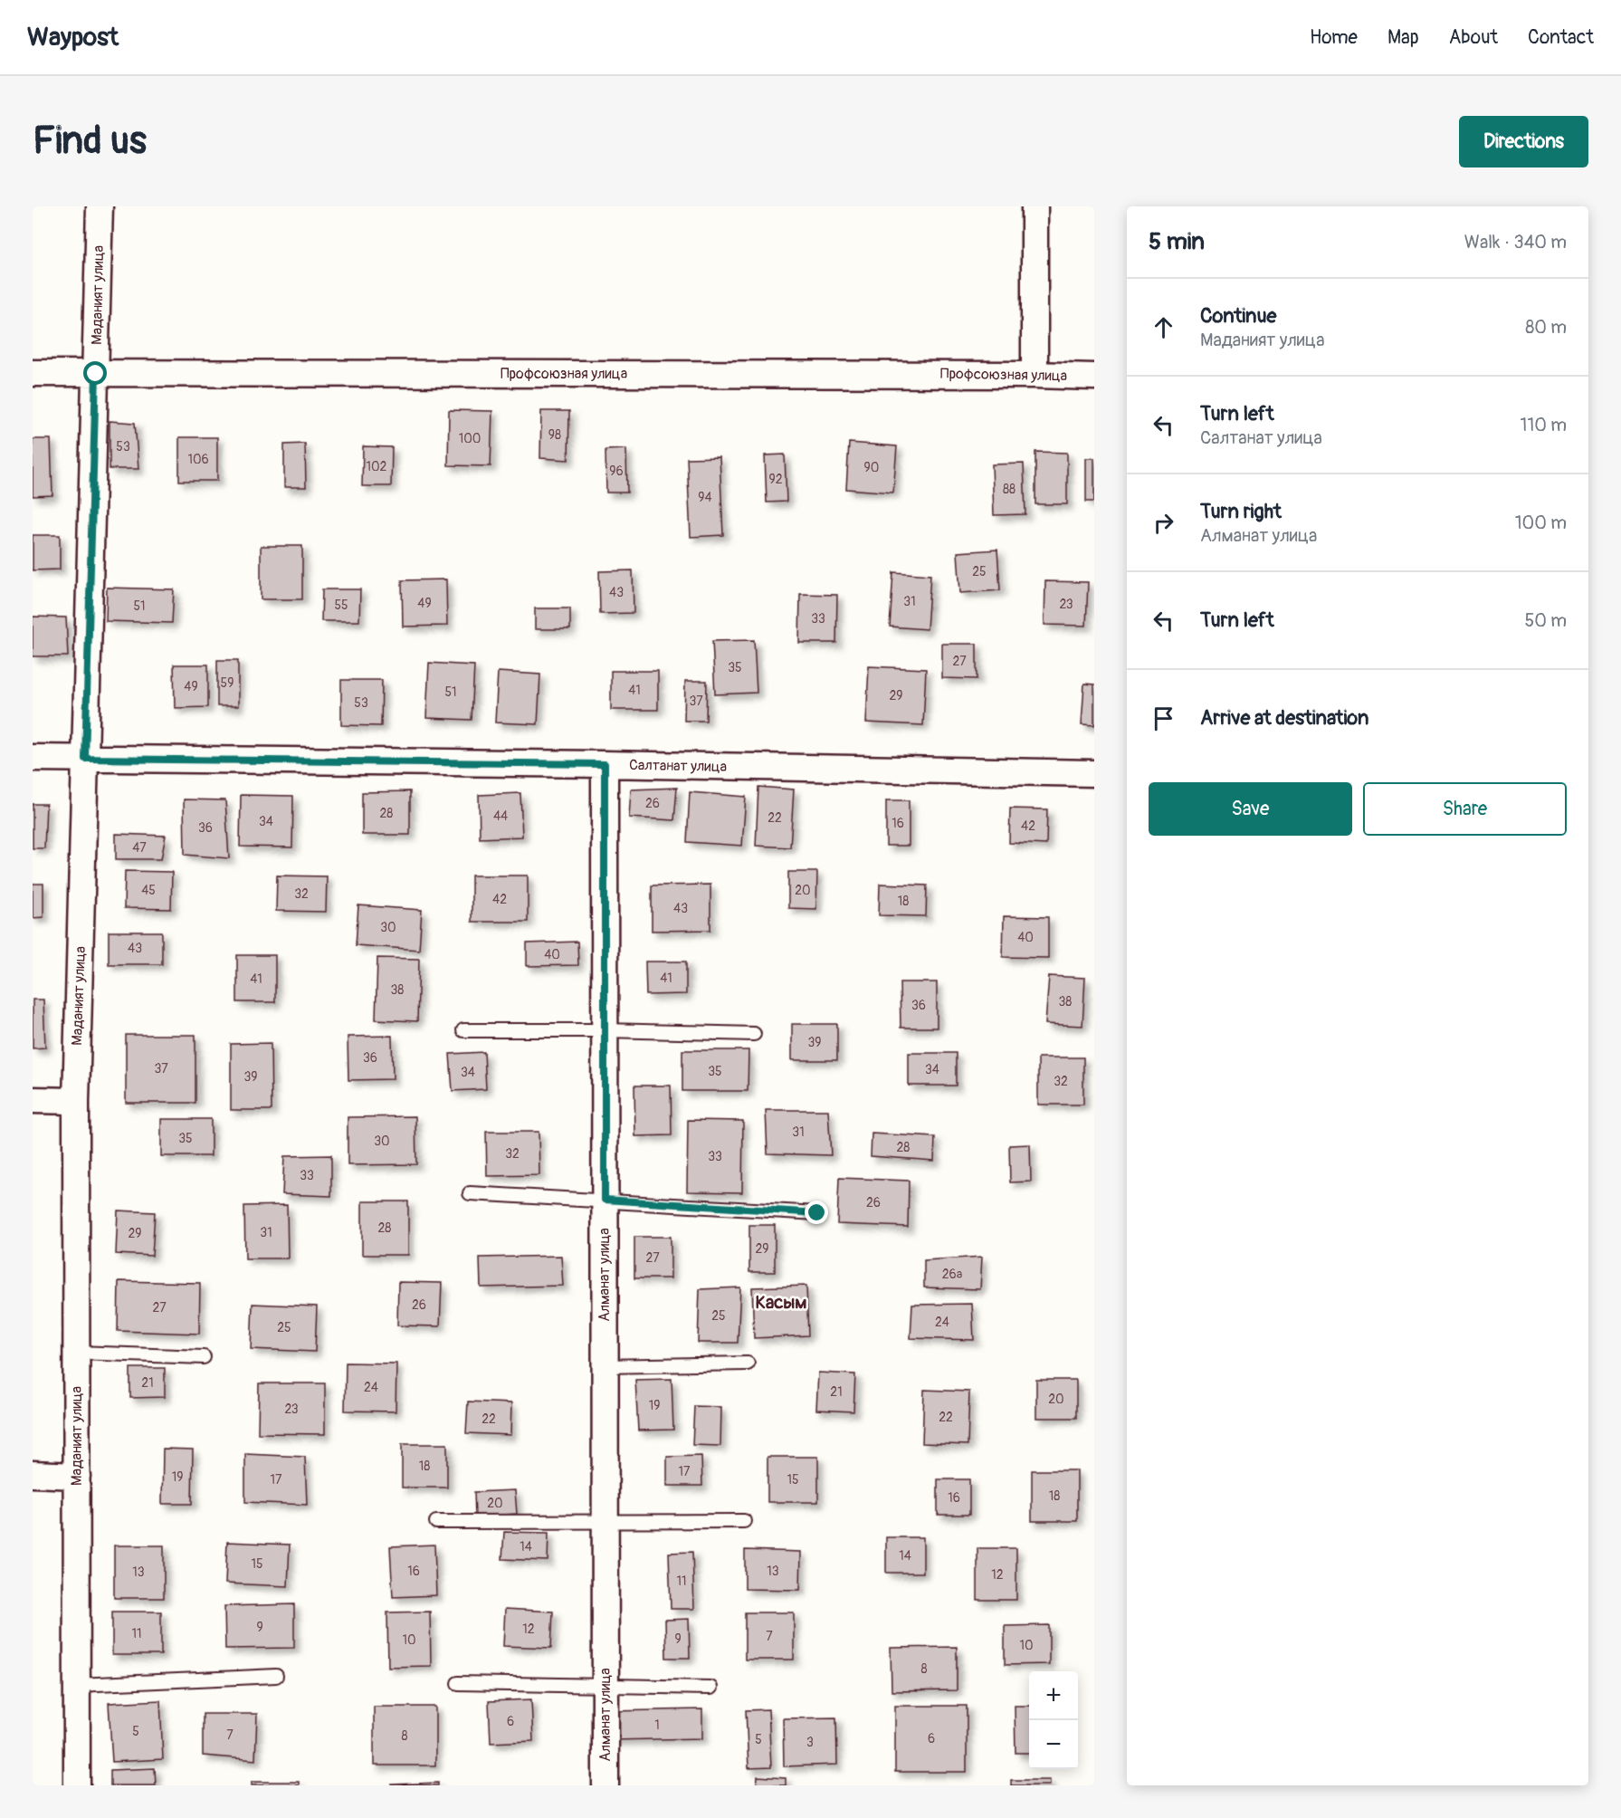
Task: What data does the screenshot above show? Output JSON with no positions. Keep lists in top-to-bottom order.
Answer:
{
  "streets": {
    "street": [
      "Маданият улица",
      "Профсоюзная улица",
      "Салтанат улица",
      "Алманат улица"
    ]
  },
  "crossings": [
    ["Маданият улица", "Профсоюзная улица"],
    ["Маданият улица", "Салтанат улица"],
    ["Салтанат улица", "Алманат улица"]
  ],
  "districts": ["Касым"],
  "house_numbers": [
    "98",
    "100",
    "53",
    "106",
    "102",
    "90",
    "96",
    "92",
    "88",
    "94",
    "25",
    "43",
    "31",
    "49",
    "23",
    "55",
    "51",
    "33",
    "27",
    "35",
    "59",
    "49",
    "41",
    "51",
    "29",
    "37",
    "53",
    "26",
    "28",
    "44",
    "22",
    "34",
    "16",
    "42",
    "36",
    "47",
    "45",
    "20",
    "32",
    "42",
    "18",
    "43",
    "30",
    "40",
    "43",
    "40",
    "41",
    "41",
    "38",
    "38",
    "36",
    "39",
    "36",
    "37",
    "34",
    "35",
    "34",
    "39",
    "32",
    "31",
    "35",
    "30",
    "28",
    "32",
    "33",
    "33",
    "26",
    "28",
    "31",
    "29",
    "29",
    "27",
    "26а",
    "26",
    "27",
    "25",
    "24",
    "25",
    "21",
    "24",
    "21",
    "20",
    "19",
    "23",
    "22",
    "22",
    "18",
    "17",
    "19",
    "17",
    "15",
    "18",
    "16",
    "20",
    "14",
    "14",
    "15",
    "16",
    "13",
    "13",
    "12",
    "11",
    "9",
    "12",
    "11",
    "7",
    "9",
    "10",
    "10",
    "8",
    "6",
    "1",
    "5",
    "7",
    "8",
    "6",
    "5",
    "3"
  ],
  "page": {
    "header": "Waypost",
    "nav": [
      "Home",
      "Map",
      "About",
      "Contact"
    ],
    "buttons": [
      "Directions",
      ["Save", "Share"]
    ],
    "title": "Find us",
    "heading": ["5 min", "Walk · 340 m"],
    "list": [
      ["Continue", "Маданият улица", "80 m"],
      ["Turn left", "Салтанат улица", "110 m"],
      ["Turn right", "Алманат улица", "100 m"],
      ["Turn left", "50 m"],
      "Arrive at destination"
    ],
    "map_buttons": ["+", "−"]
  }
}
